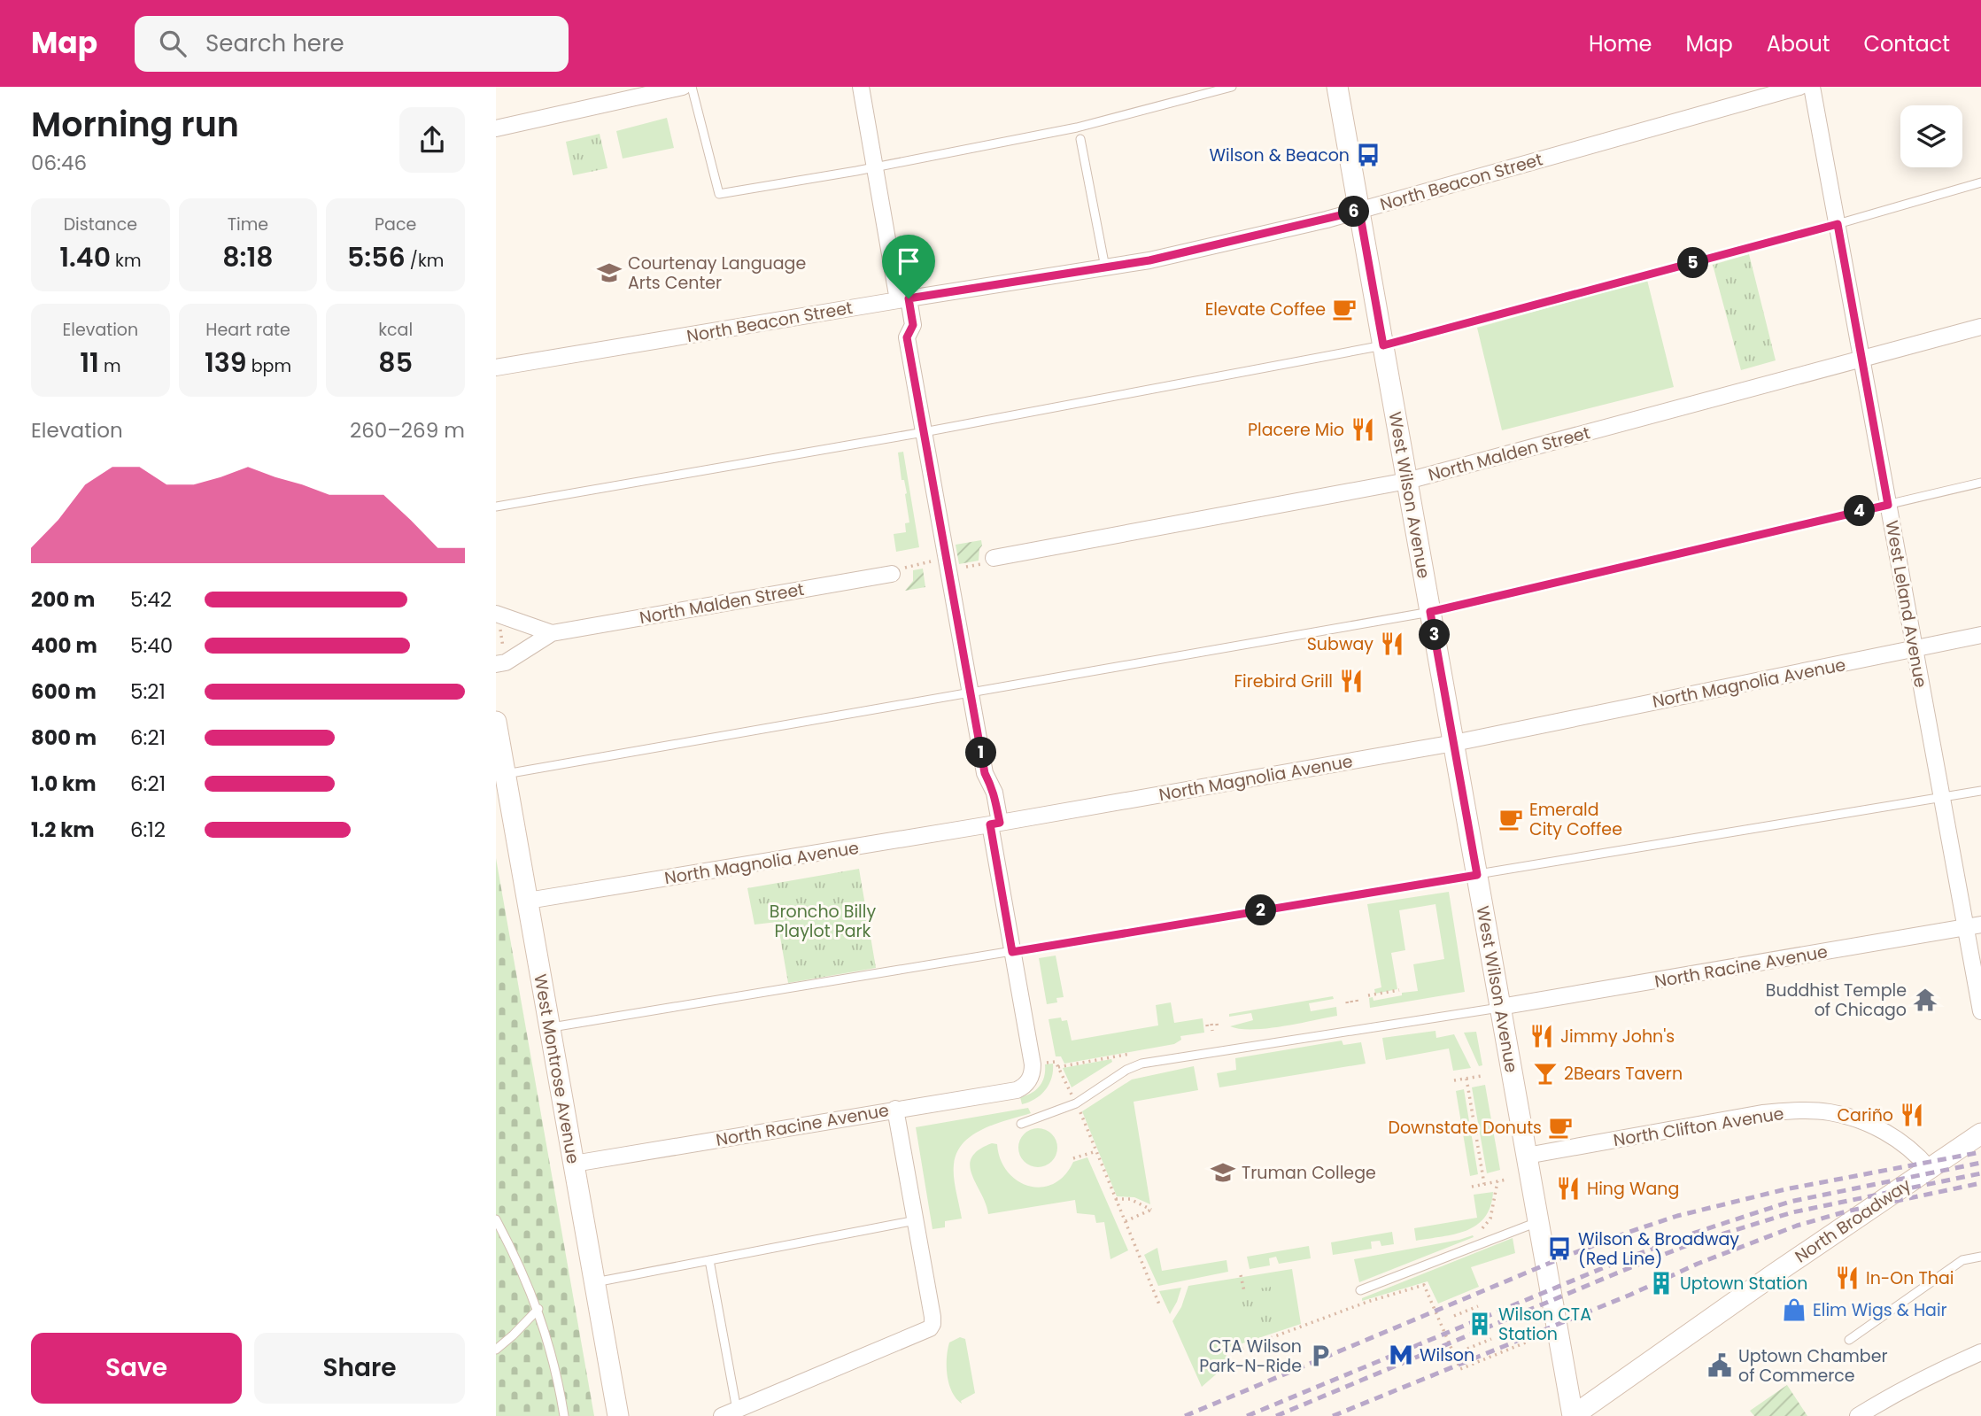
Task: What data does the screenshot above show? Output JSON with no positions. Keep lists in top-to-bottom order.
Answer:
{
  "streets": {
    "street": [
      "North Beacon Street",
      "North Malden Street",
      "West Wilson Avenue",
      "West Leland Avenue",
      "North Magnolia Avenue",
      "North Racine Avenue",
      "West Montrose Avenue",
      "North Clifton Avenue",
      "North Broadway"
    ]
  },
  "crossings": [
    ["North Beacon Street", "West Wilson Avenue"],
    ["North Malden Street", "West Wilson Avenue"],
    ["North Malden Street", "West Leland Avenue"],
    ["West Wilson Avenue", "North Magnolia Avenue"],
    ["West Wilson Avenue", "North Racine Avenue"],
    ["West Wilson Avenue", "North Clifton Avenue"],
    ["West Wilson Avenue", "North Broadway"],
    ["West Leland Avenue", "North Magnolia Avenue"],
    ["West Leland Avenue", "North Racine Avenue"],
    ["North Magnolia Avenue", "West Montrose Avenue"],
    ["North Racine Avenue", "West Montrose Avenue"],
    ["North Clifton Avenue", "North Broadway"]
  ],
  "parks": ["Broncho Billy Playlot Park"],
  "places": {
    "bus stop": ["Wilson & Beacon", "Wilson & Broadway (Red Line)"],
    "school or university": ["Courtenay Language Arts Center", "Truman College"],
    "cafe": ["Elevate Coffee", "Emerald City Coffee", "Downstate Donuts"],
    "restaurant": [
      "Placere Mio",
      "Subway",
      "Firebird Grill",
      "Jimmy John's",
      "Cariño",
      "Hing Wang",
      "In-On Thai"
    ],
    "temple": ["Buddhist Temple of Chicago"],
    "bar": ["2Bears Tavern"],
    "building": ["Uptown Station", "Wilson CTA Station"],
    "shop": ["Elim Wigs & Hair"],
    "metro station": ["Wilson"],
    "parking": ["CTA Wilson Park-N-Ride"],
    "public building": ["Uptown Chamber of Commerce"]
  },
  "page": {
    "header": "Map",
    "search": "Search here",
    "nav": [
      "Home",
      "Map",
      "About",
      "Contact"
    ],
    "heading": ["Morning run", "06:46"],
    "stats": [
      ["Distance", "1.40 km"],
      ["Time", "8:18"],
      ["Pace", "5:56 /km"],
      ["Elevation", "11 m"],
      ["Heart rate", "139 bpm"],
      ["kcal", "85"]
    ],
    "pins": [
      "6",
      "5",
      "4",
      "3",
      "1",
      "2"
    ],
    "chart": ["Elevation", "260–269 m"],
    "list": [
      {
        "name": "200 m",
        "note": "5:42"
      },
      {
        "name": "400 m",
        "note": "5:40"
      },
      {
        "name": "600 m",
        "note": "5:21"
      },
      {
        "name": "800 m",
        "note": "6:21"
      },
      {
        "name": "1.0 km",
        "note": "6:21"
      },
      {
        "name": "1.2 km",
        "note": "6:12"
      }
    ],
    "buttons": ["Save", "Share"]
  }
}
